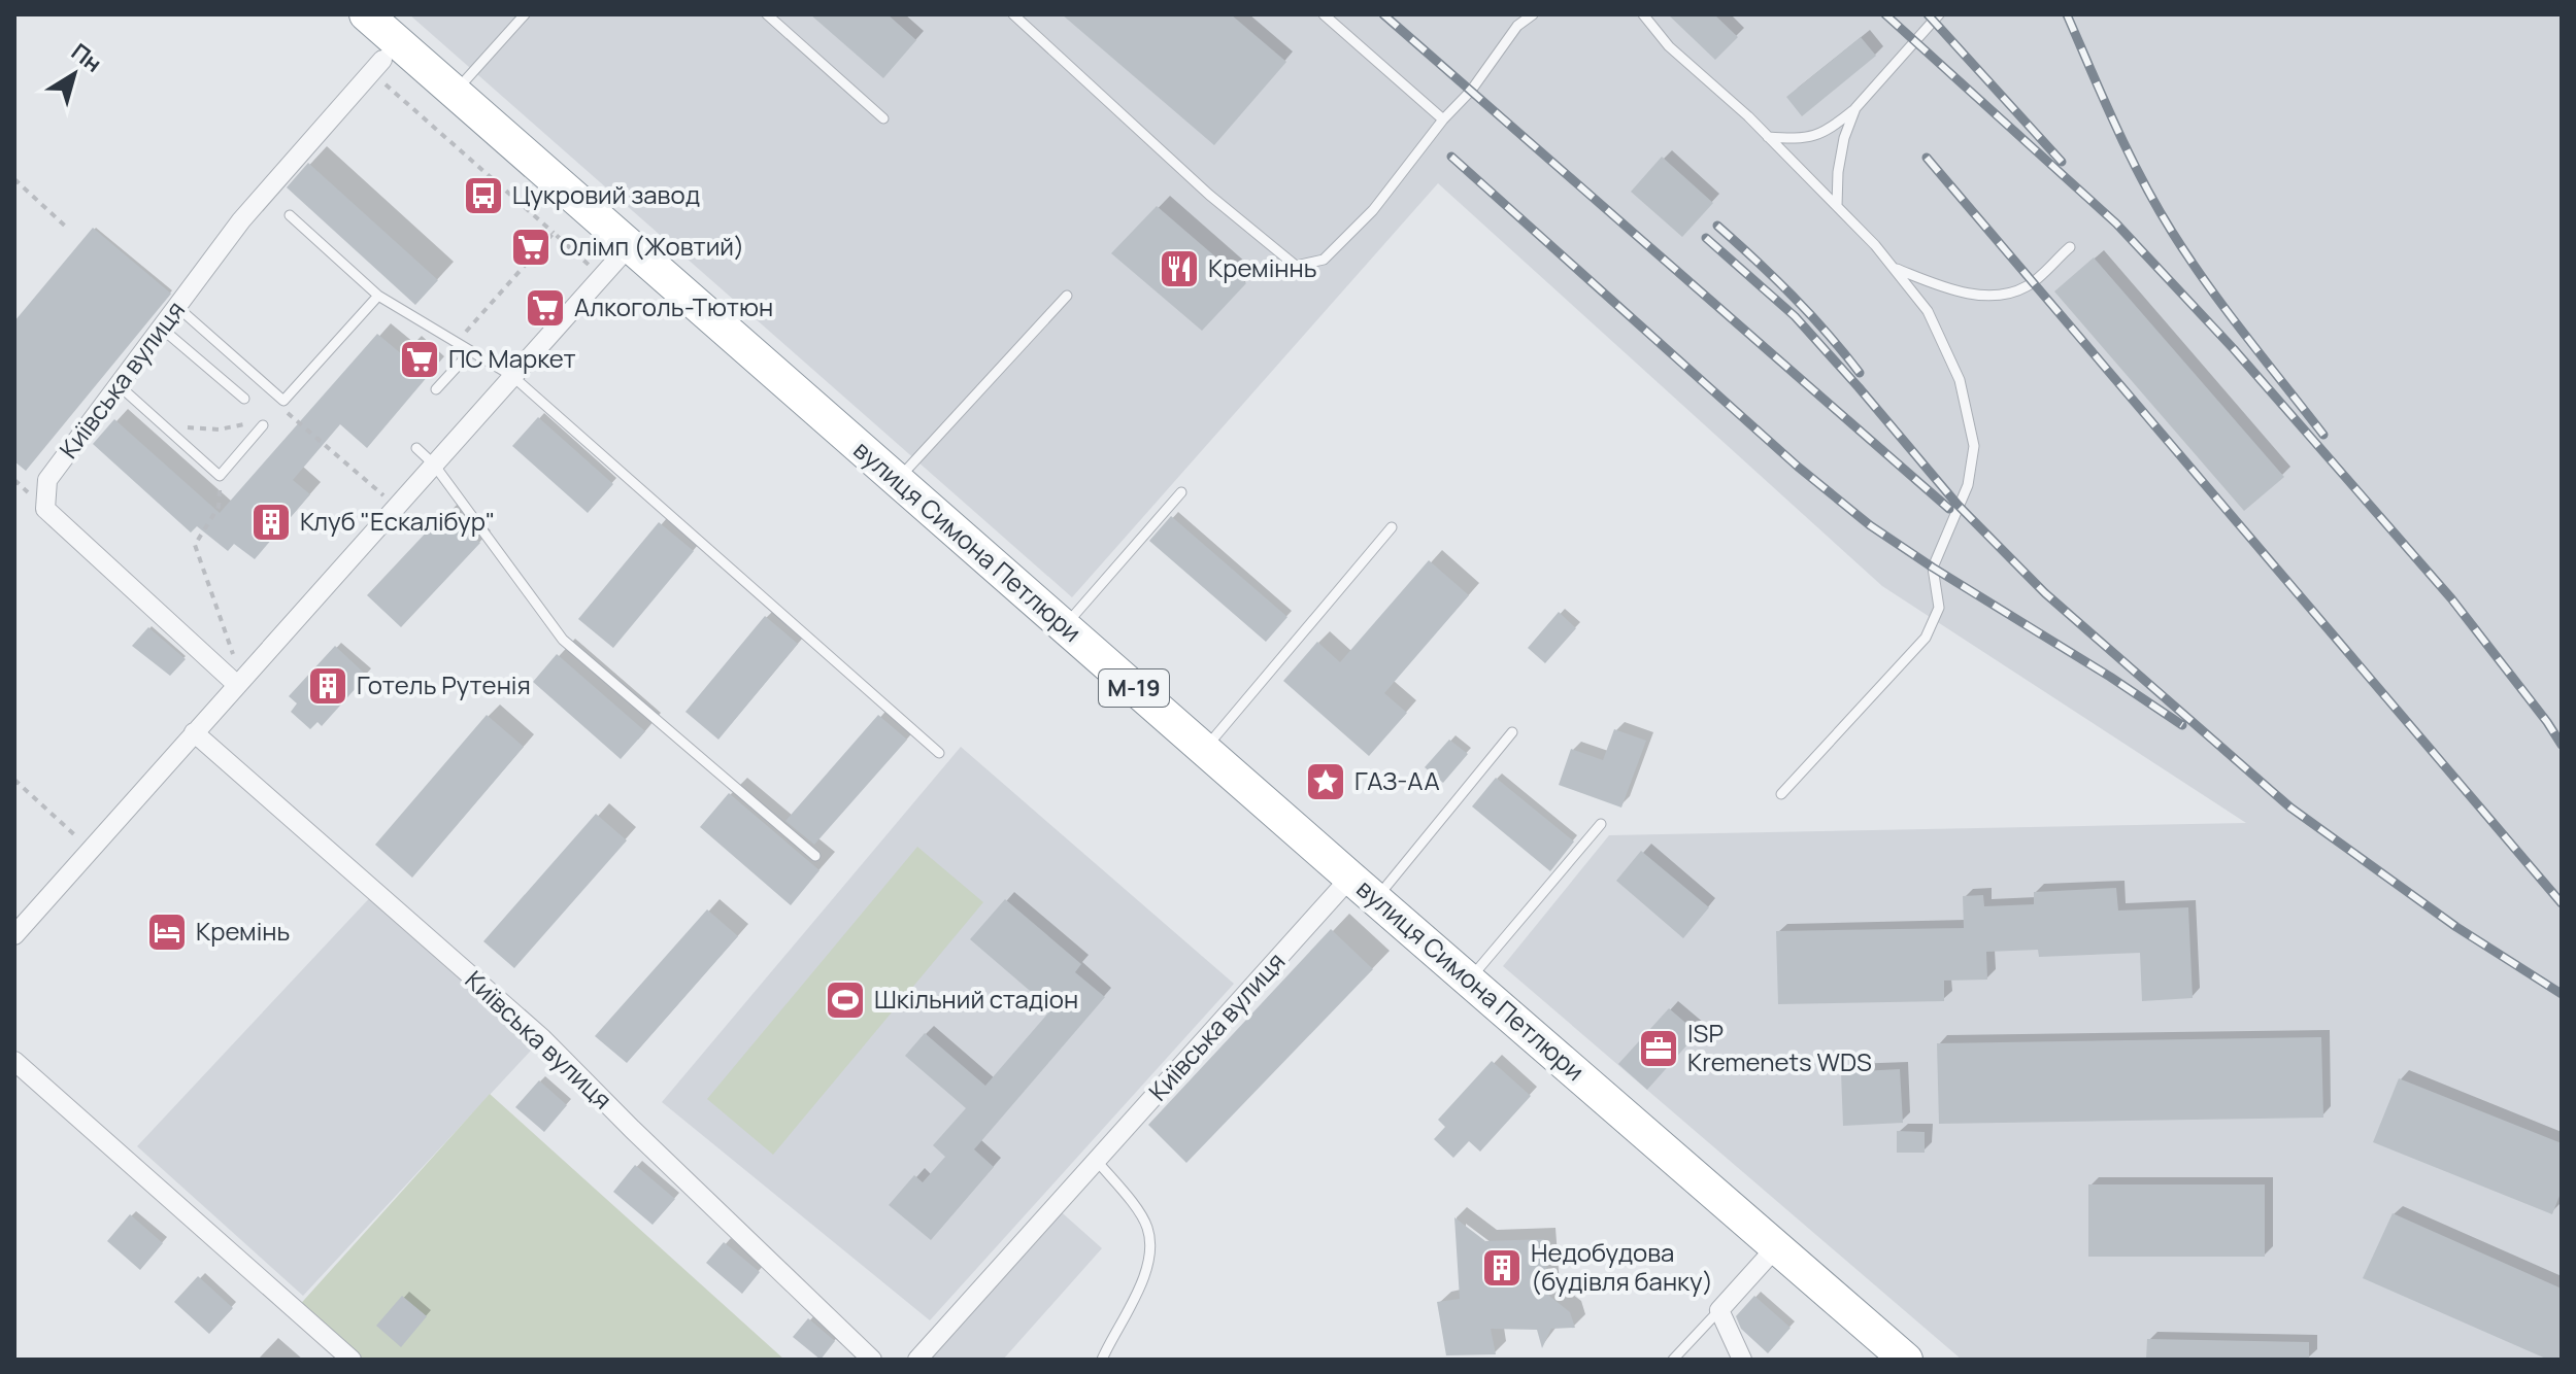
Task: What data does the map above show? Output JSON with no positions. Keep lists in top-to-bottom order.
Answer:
{
  "streets": {
    "highway": ["вулиця Симона Петлюри", "М-19"],
    "street": ["Київська вулиця"]
  },
  "crossings": [
    ["Київська вулиця", "вулиця Симона Петлюри"]
  ],
  "places": {
    "bus stop": ["Цукровий завод"],
    "supermarket": ["Олімп (Жовтий)", "Алкоголь-Тютюн", "ПС Маркет"],
    "restaurant": ["Креміннь"],
    "building": ["Клуб \"Ескалібур\"", "Готель Рутенія", "Недобудова (будівля банку)"],
    "place": ["ГАЗ-АА"],
    "hotel": ["Кремінь"],
    "sports": ["Шкільний стадіон"],
    "office": ["ISP Kremenets WDS"]
  },
  "north": "top right"
}
